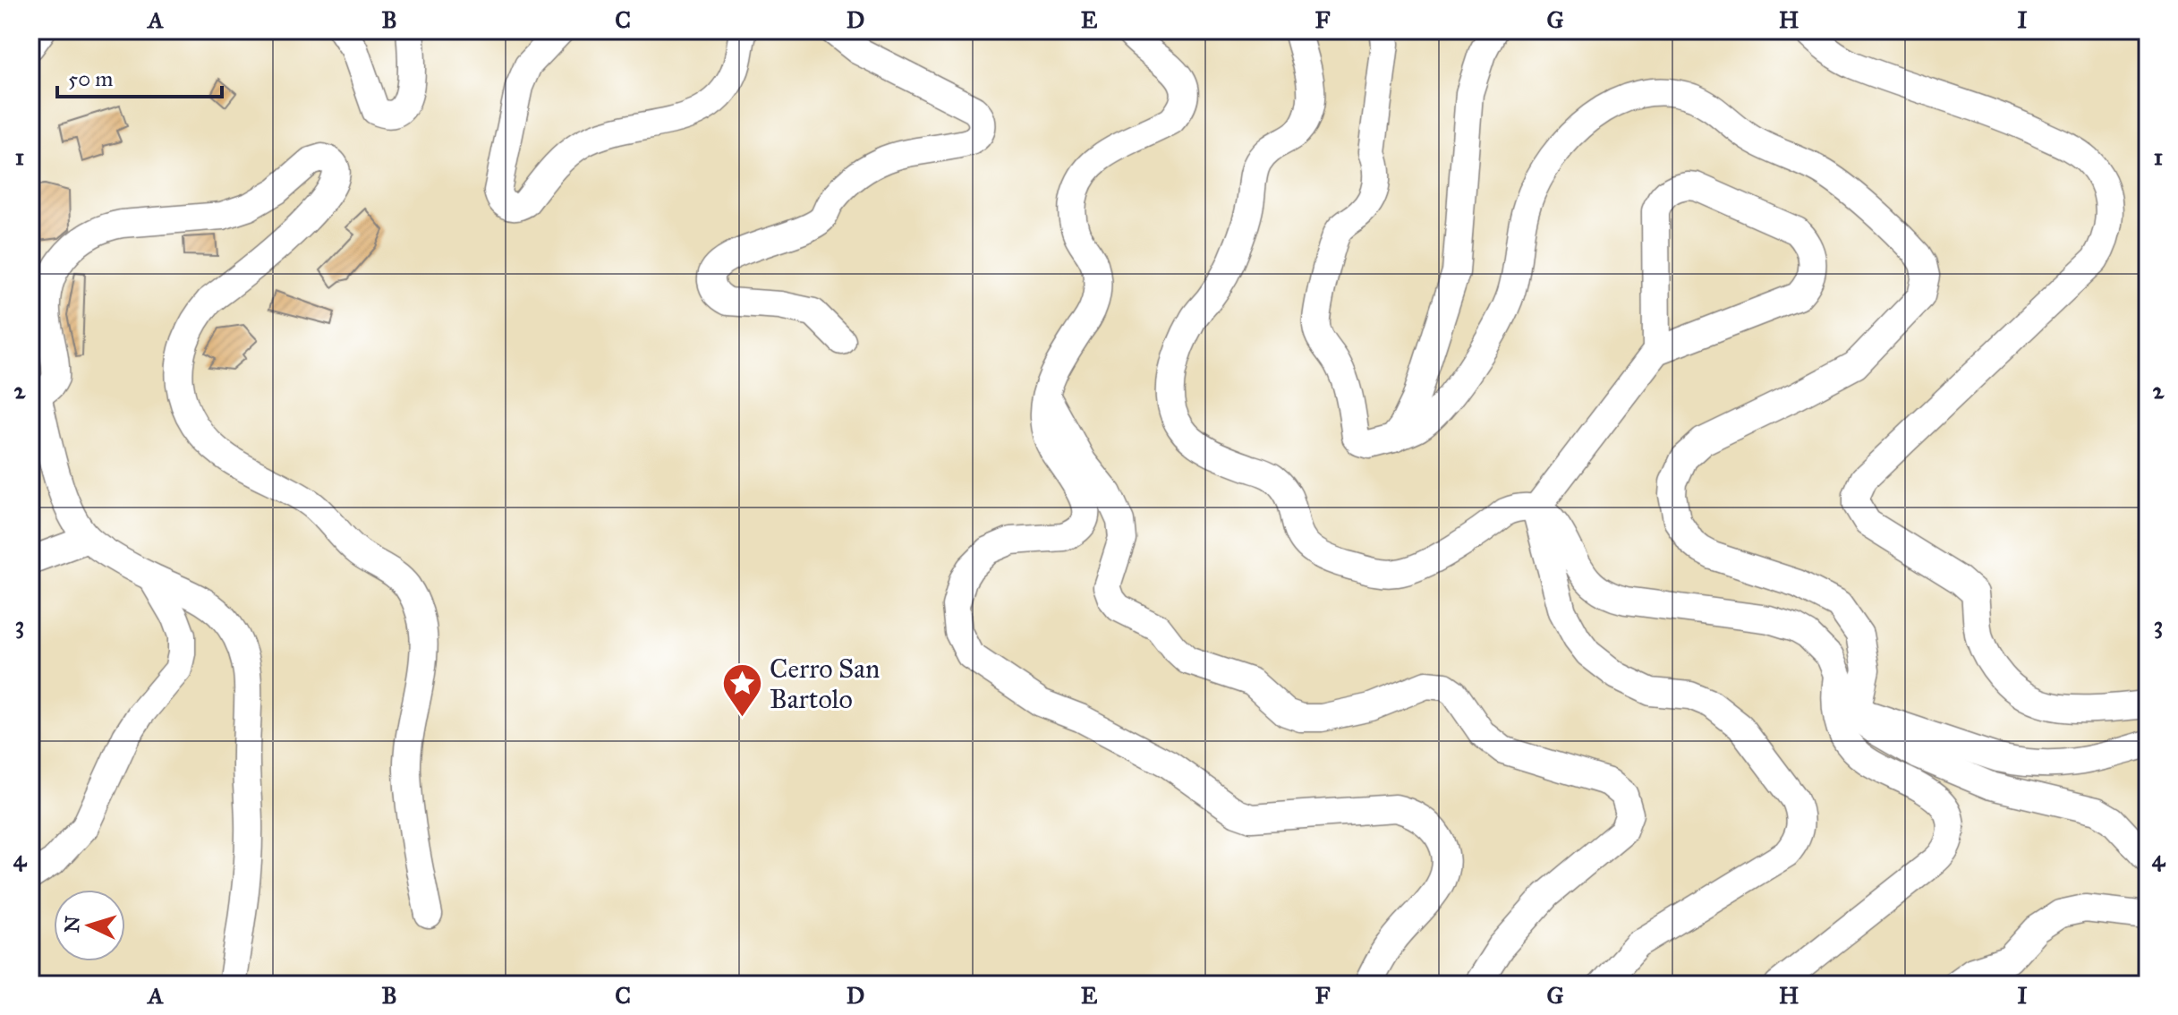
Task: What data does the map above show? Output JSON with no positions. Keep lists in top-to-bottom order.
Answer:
{
  "places": {
    "place": ["Cerro San Bartolo"]
  },
  "scale_bar": "50 m",
  "north": "left",
  "grid": {
    "columns": [
      "A",
      "B",
      "C",
      "D",
      "E",
      "F",
      "G",
      "H",
      "I"
    ],
    "rows": [
      "1",
      "2",
      "3",
      "4"
    ]
  }
}
